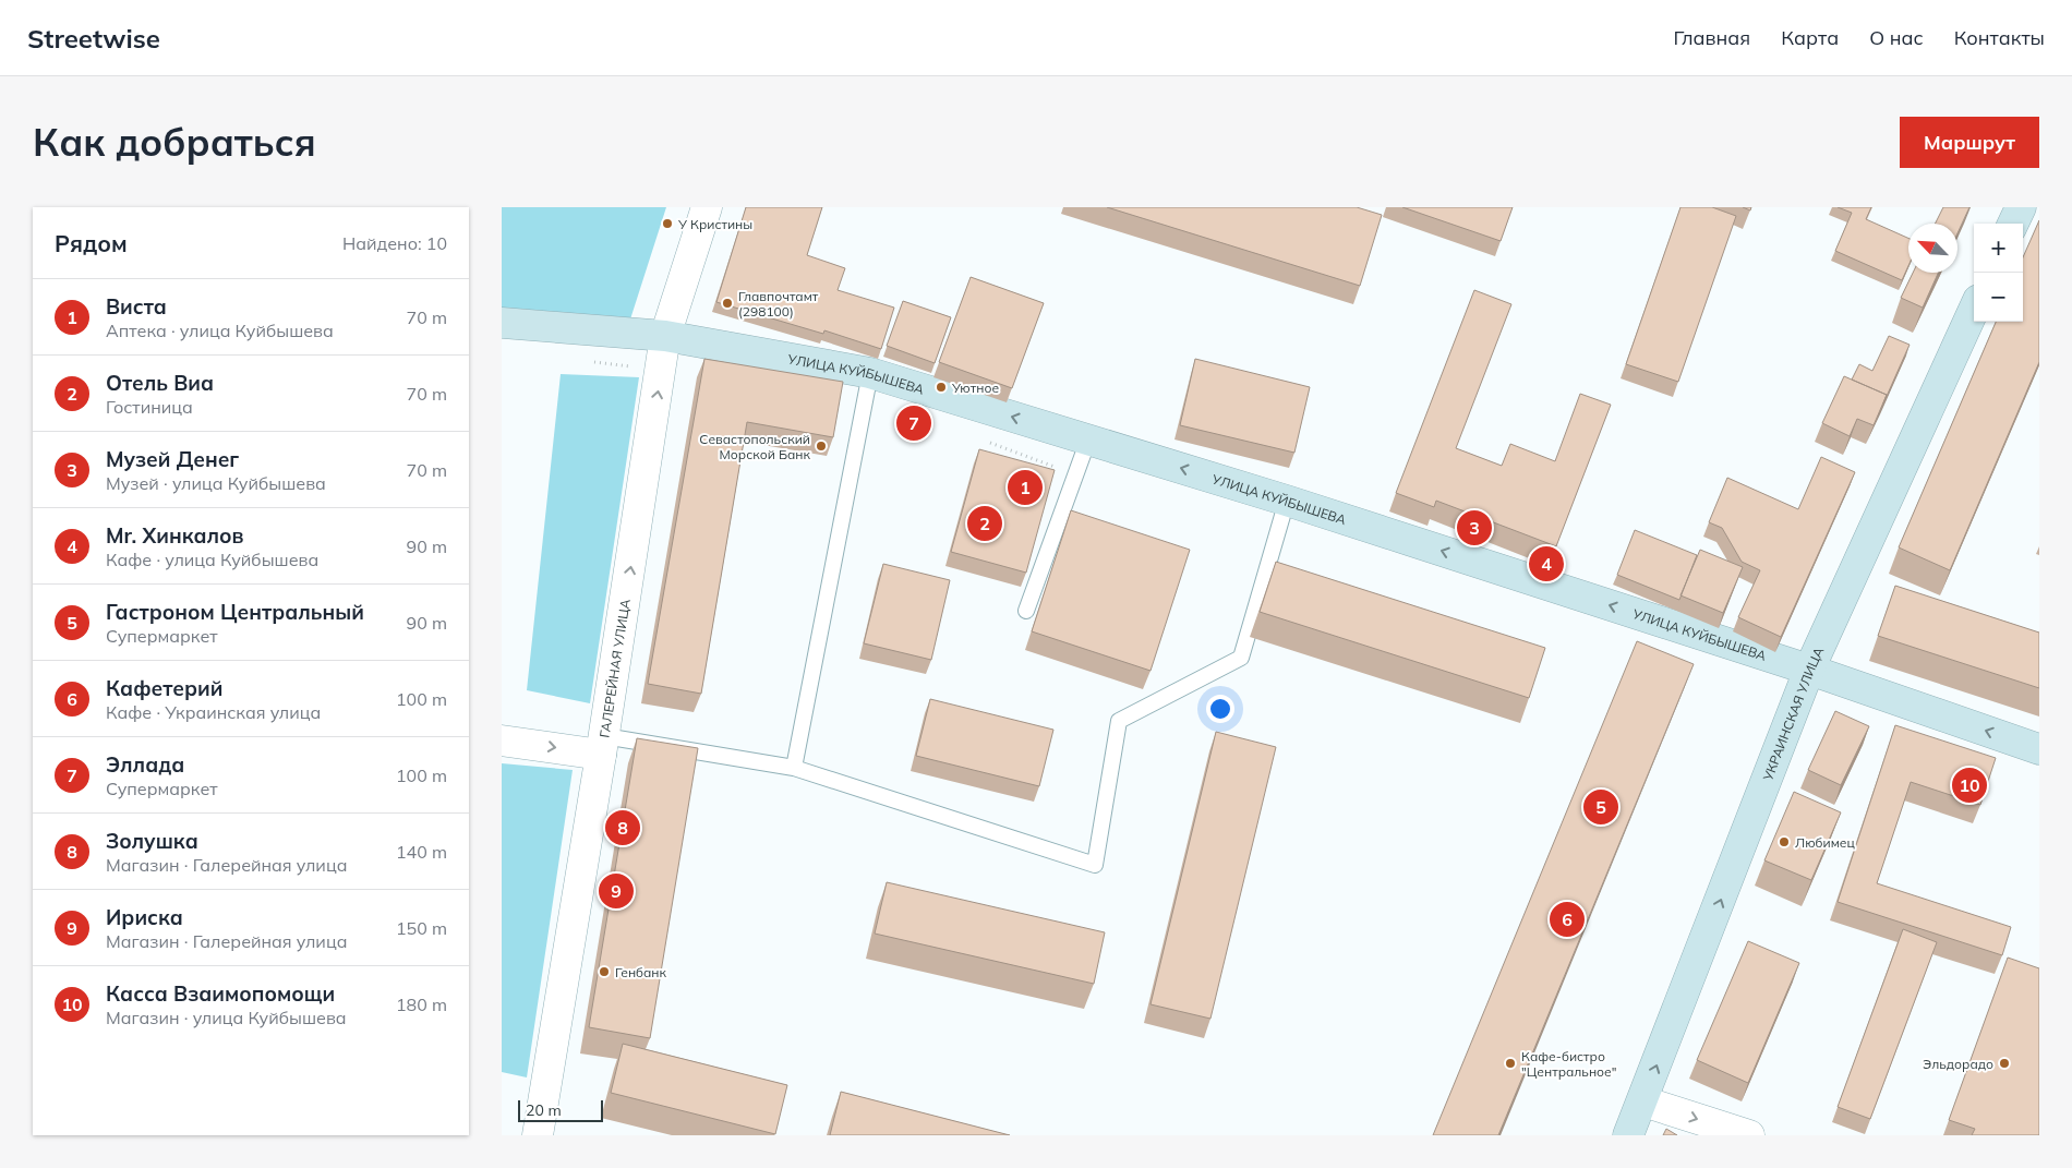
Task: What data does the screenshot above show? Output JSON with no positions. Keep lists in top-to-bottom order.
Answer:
{
  "streets": {
    "main road": ["УЛИЦА КУЙБЫШЕВА", "УКРАИНСКАЯ УЛИЦА"],
    "street": ["ГАЛЕРЕЙНАЯ УЛИЦА"]
  },
  "crossings": [
    ["УЛИЦА КУЙБЫШЕВА", "ГАЛЕРЕЙНАЯ УЛИЦА"],
    ["УЛИЦА КУЙБЫШЕВА", "УКРАИНСКАЯ УЛИЦА"]
  ],
  "one_way": ["УЛИЦА КУЙБЫШЕВА", "ГАЛЕРЕЙНАЯ УЛИЦА", "УКРАИНСКАЯ УЛИЦА"],
  "places": [
    "У Кристины",
    "Главпочтамт (298100)",
    "Уютное",
    "Севастопольский Морской Банк",
    "Любимец",
    "Генбанк",
    "Кафе‐бистро \"Центральное\"",
    "Эльдорадо"
  ],
  "scale_bar": "20 m",
  "north": "top left",
  "page": {
    "header": "Streetwise",
    "nav": [
      "Главная",
      "Карта",
      "О нас",
      "Контакты"
    ],
    "buttons": "Маршрут",
    "title": "Как добраться",
    "heading": ["Рядом", "Найдено: 10"],
    "map_buttons": ["+", "−"],
    "list": [
      {
        "mark": "1",
        "name": "Виста",
        "note": "Аптека · улица Куйбышева",
        "value": "70 m"
      },
      {
        "mark": "2",
        "name": "Отель Виа",
        "note": "Гостиница",
        "value": "70 m"
      },
      {
        "mark": "3",
        "name": "Музей Денег",
        "note": "Музей · улица Куйбышева",
        "value": "70 m"
      },
      {
        "mark": "4",
        "name": "Mr. Хинкалов",
        "note": "Кафе · улица Куйбышева",
        "value": "90 m"
      },
      {
        "mark": "5",
        "name": "Гастроном Центральный",
        "note": "Супермаркет",
        "value": "90 m"
      },
      {
        "mark": "6",
        "name": "Кафетерий",
        "note": "Кафе · Украинская улица",
        "value": "100 m"
      },
      {
        "mark": "7",
        "name": "Эллада",
        "note": "Супермаркет",
        "value": "100 m"
      },
      {
        "mark": "8",
        "name": "Золушка",
        "note": "Магазин · Галерейная улица",
        "value": "140 m"
      },
      {
        "mark": "9",
        "name": "Ириска",
        "note": "Магазин · Галерейная улица",
        "value": "150 m"
      },
      {
        "mark": "10",
        "name": "Касса Взаимопомощи",
        "note": "Магазин · улица Куйбышева",
        "value": "180 m"
      }
    ],
    "pins": [
      "7",
      "1",
      "2",
      "3",
      "4",
      "10",
      "5",
      "8",
      "9",
      "6"
    ],
    "scale": "20 m"
  }
}
